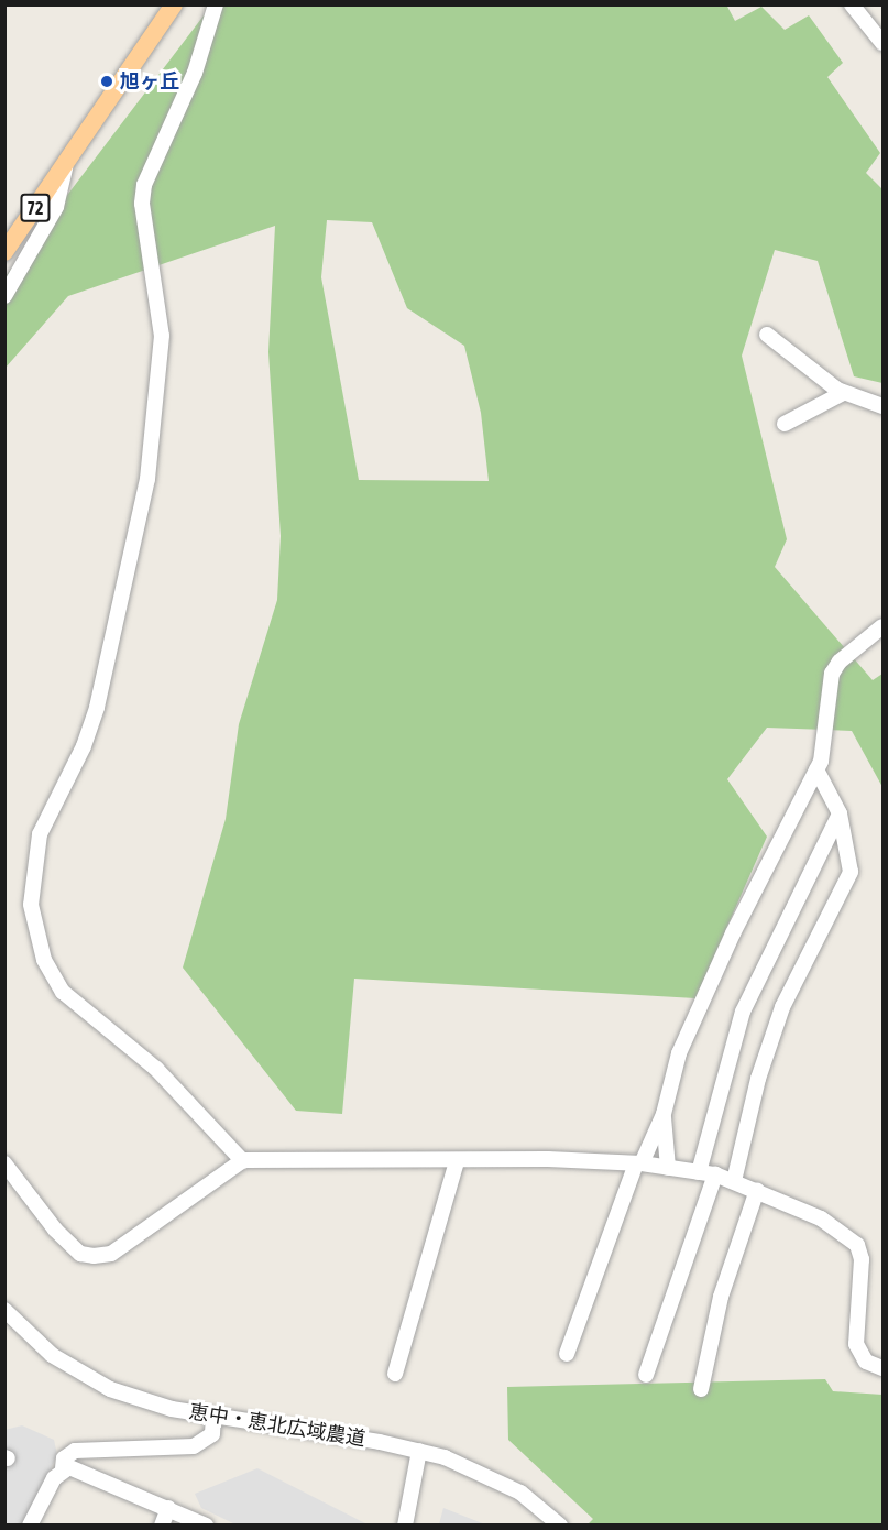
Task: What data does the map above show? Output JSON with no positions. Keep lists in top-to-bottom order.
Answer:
{
  "streets": {
    "main road": ["72"],
    "street": ["恵中・恵北広域農道"]
  },
  "places": ["旭ヶ丘"]
}
